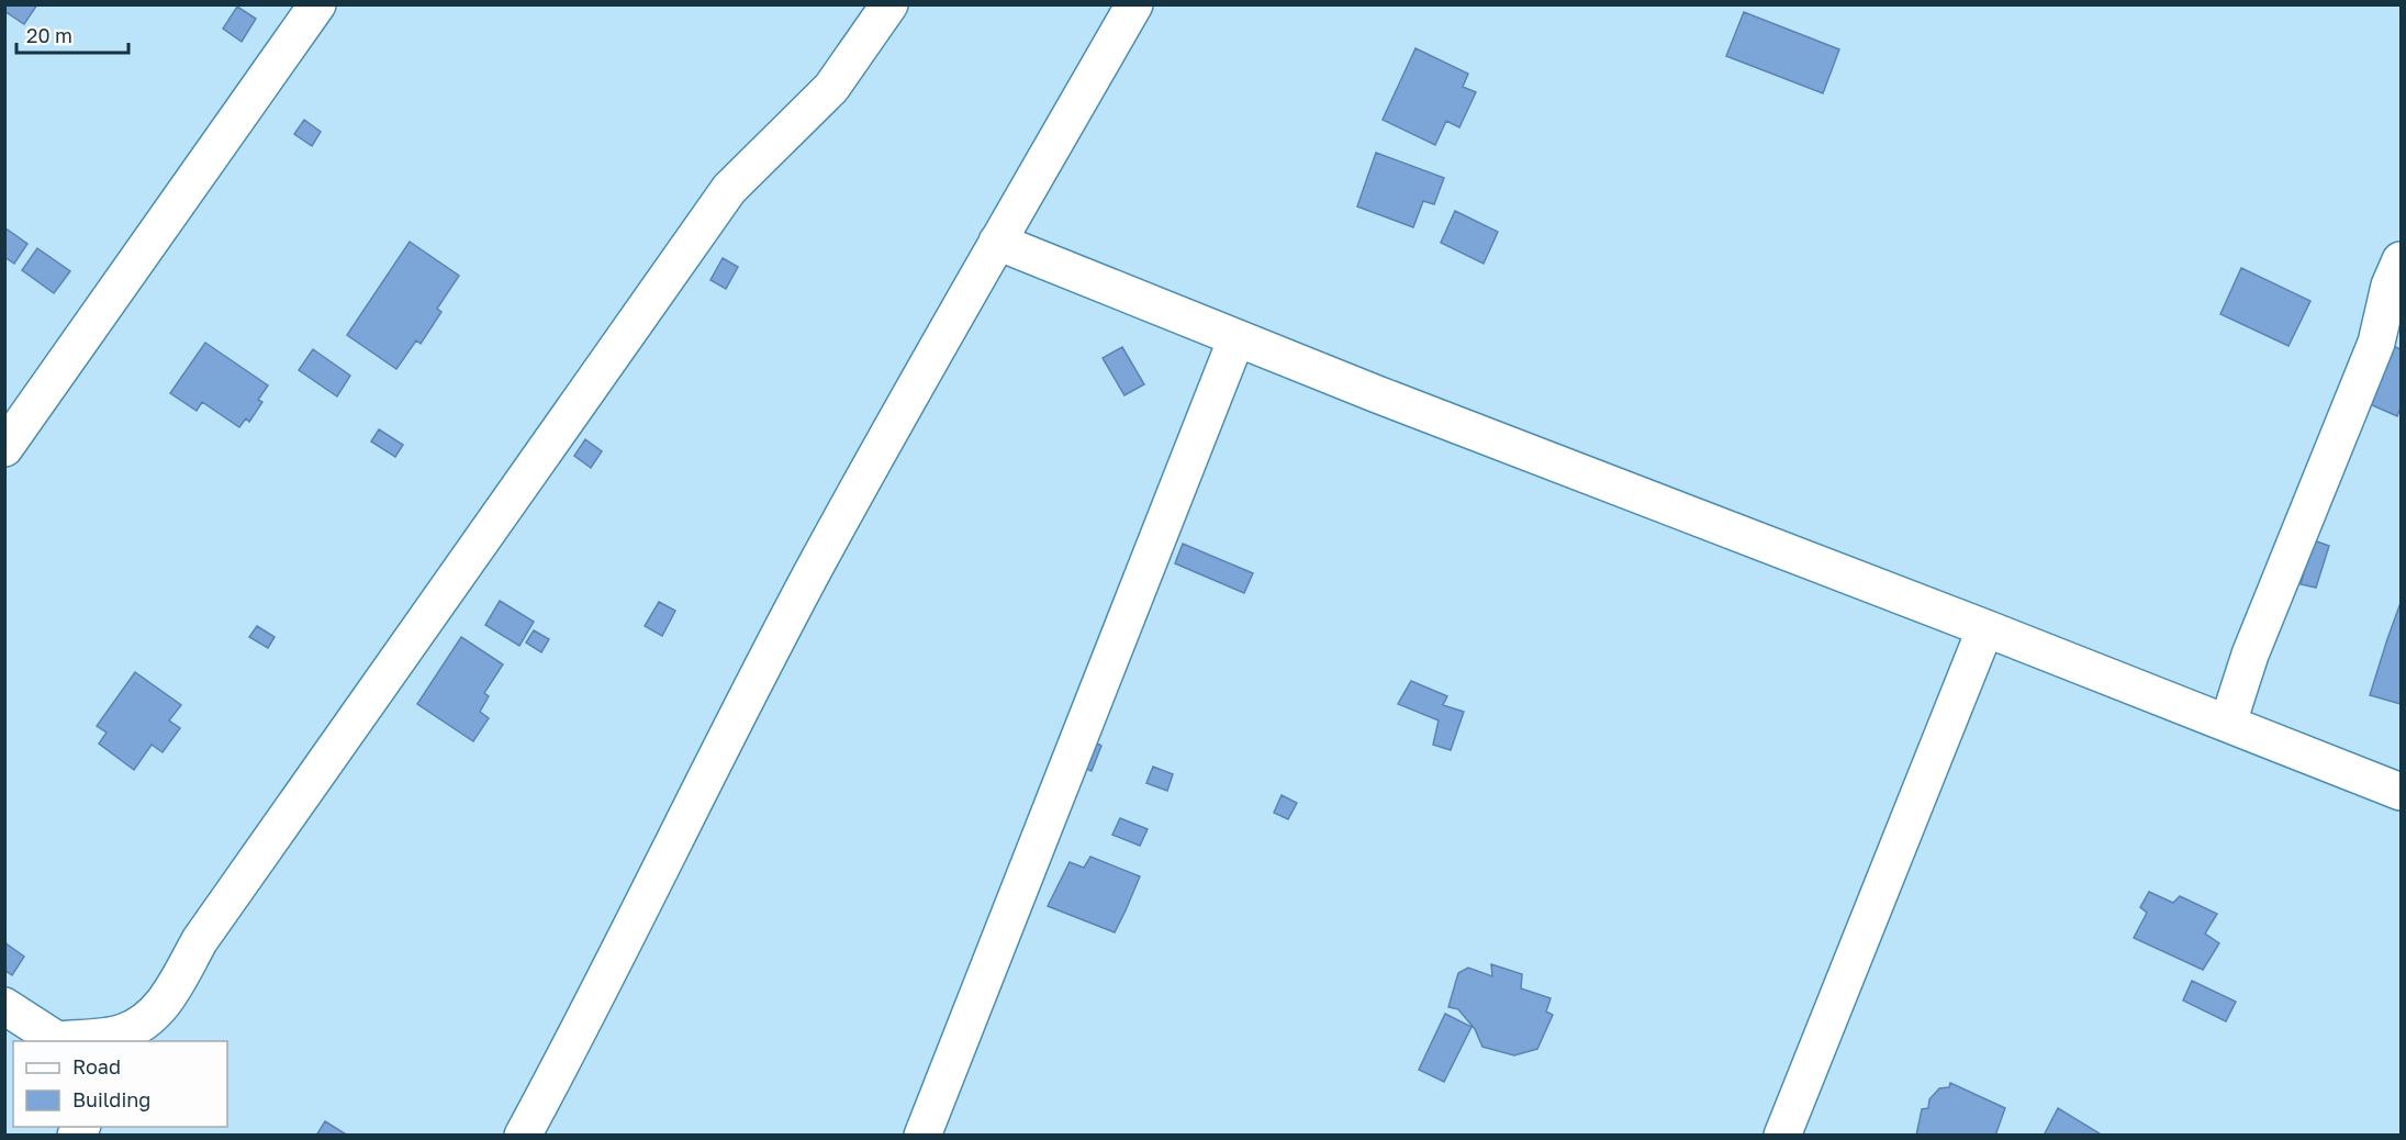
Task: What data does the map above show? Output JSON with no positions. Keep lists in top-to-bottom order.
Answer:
{
  "legend": ["Road", "Building"],
  "scale_bar": "20 m"
}
